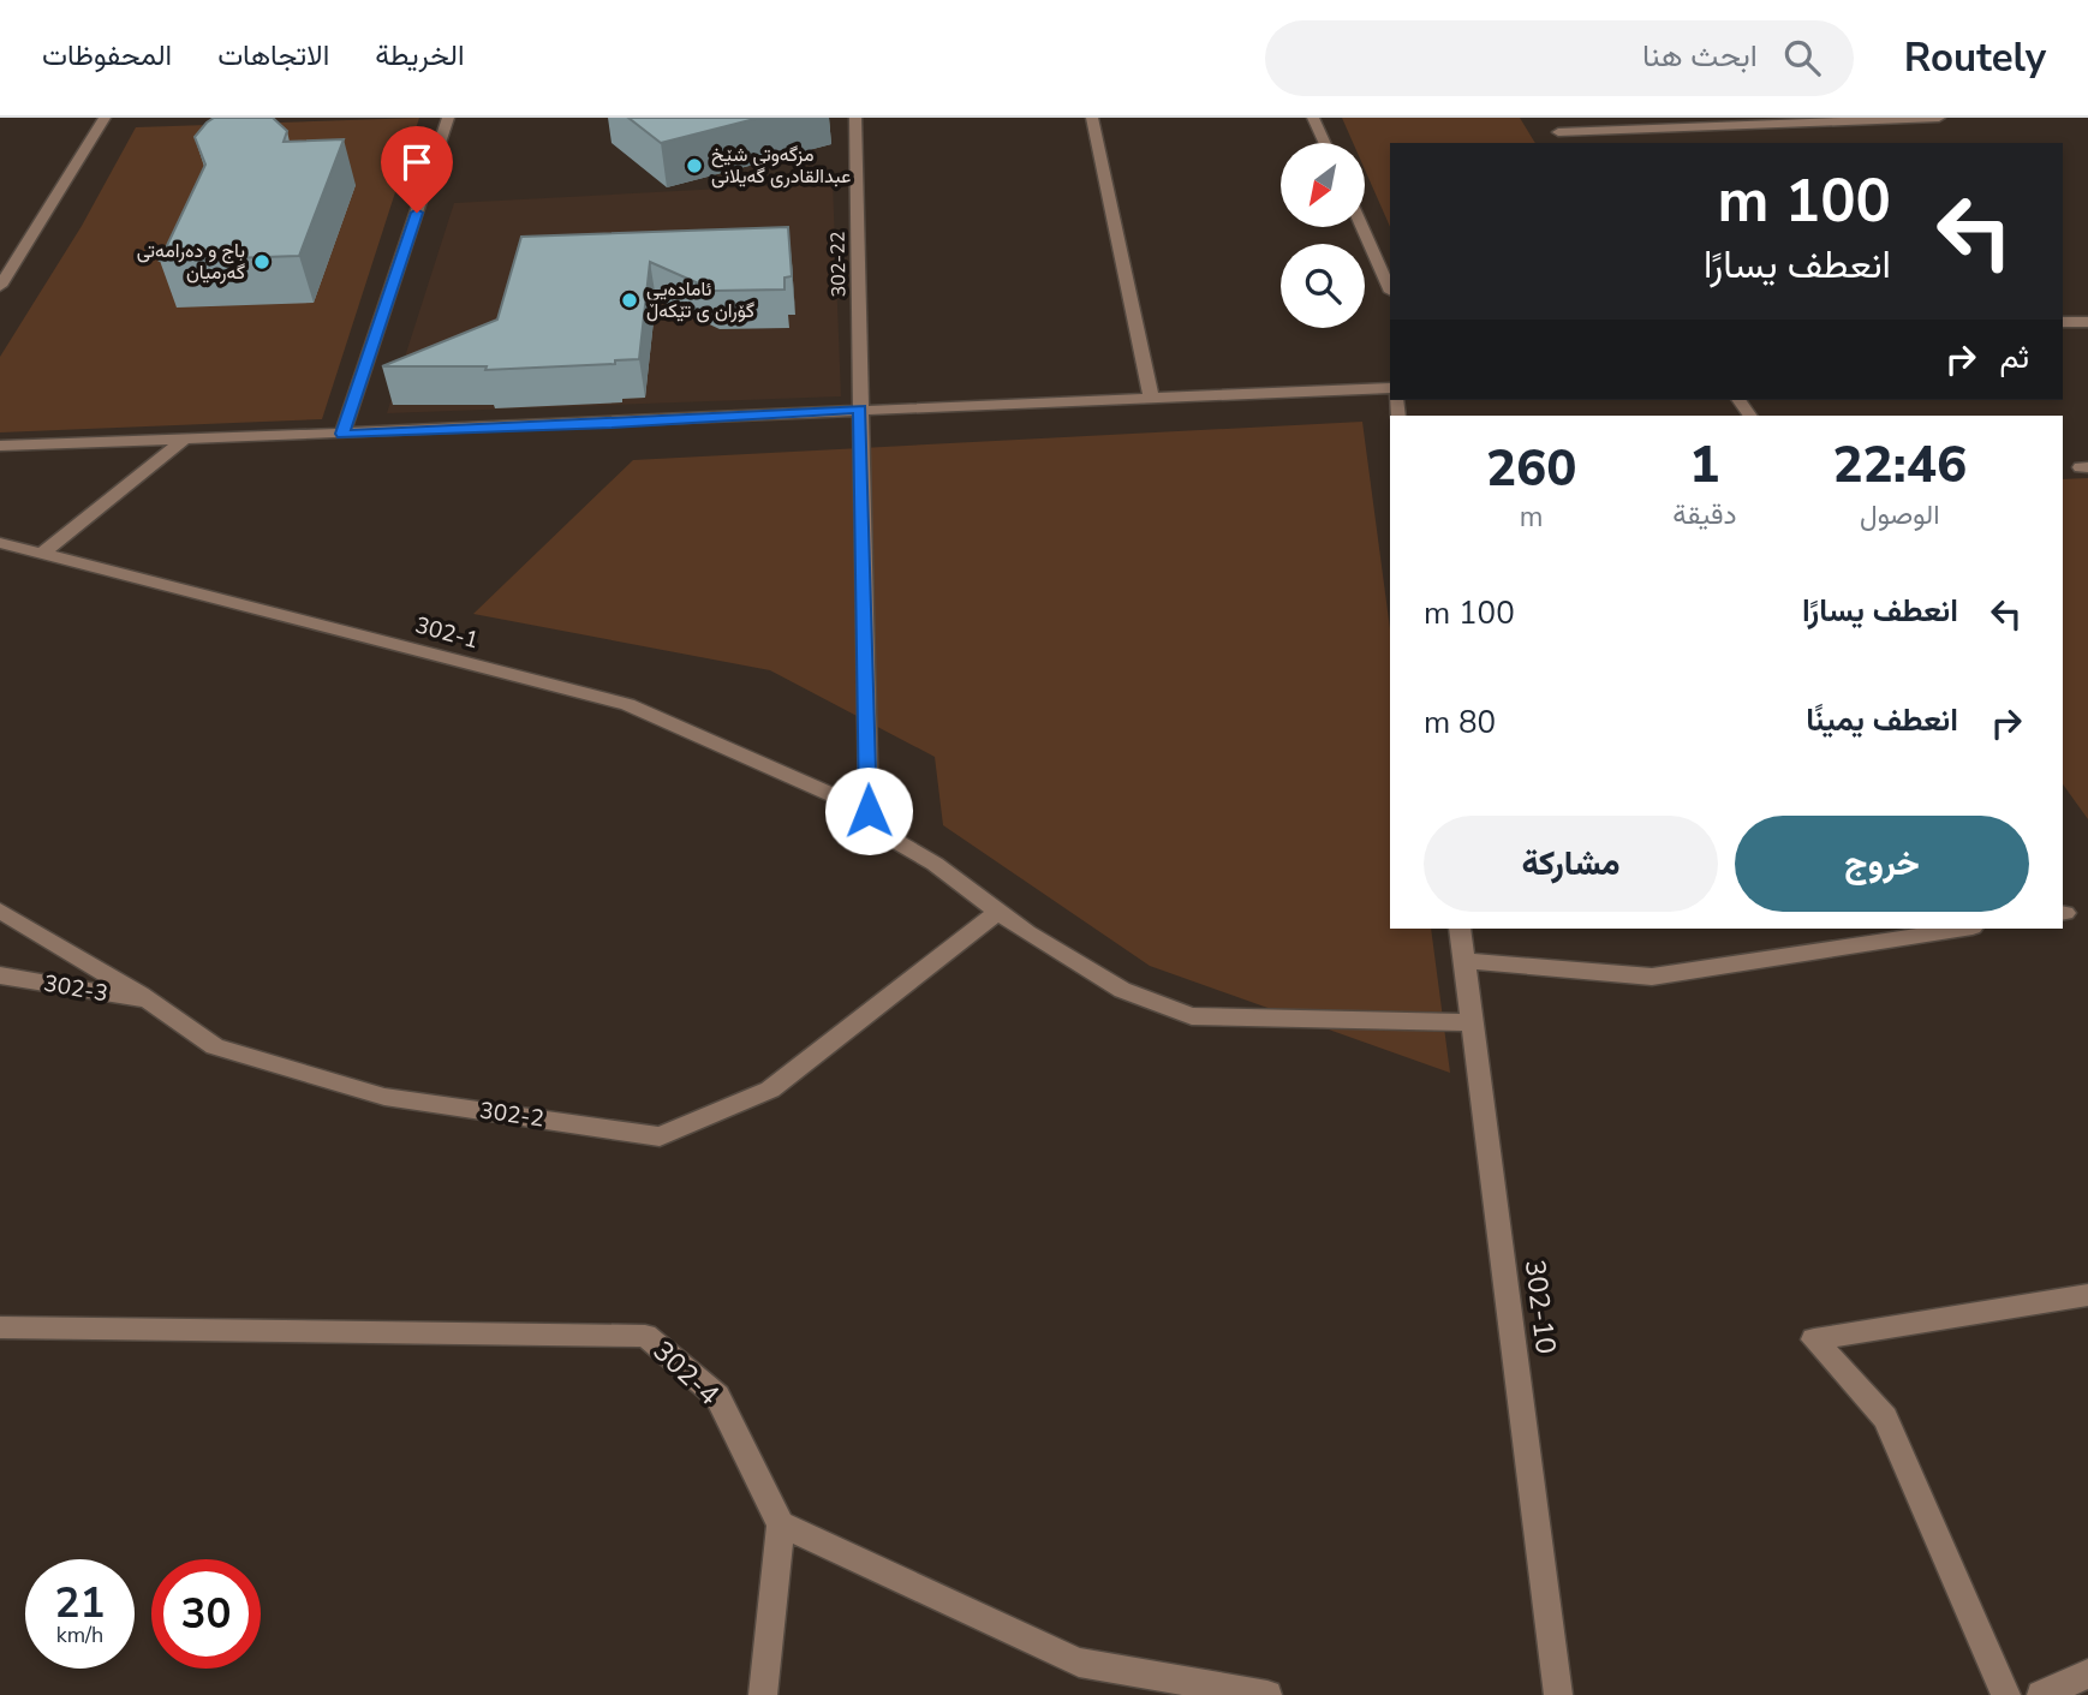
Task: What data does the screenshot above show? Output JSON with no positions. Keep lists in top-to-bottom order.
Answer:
{
  "streets": {
    "street": [
      "302-22",
      "302-1",
      "302-3",
      "302-2",
      "302-10",
      "302-4"
    ]
  },
  "crossings": [
    ["302-22", "302-1"],
    ["302-3", "302-2"]
  ],
  "places": ["مزگەوتی شێخ عبدالقادری گەیلانی", "باج و دەرامەتی گەرمیان", "ئامادەیی گۆران ی تێکەڵ"],
  "north": "bottom left",
  "page": {
    "header": "Routely",
    "search": "ابحث هنا",
    "nav": ["الخريطة", "الاتجاهات", "المحفوظات"],
    "turn": ["100 m", "انعطف يسارًا"],
    "then": "ثم",
    "eta": [
      "22:46",
      "الوصول",
      "1",
      "دقيقة",
      "260",
      "m"
    ],
    "list": [
      {
        "name": "انعطف يسارًا",
        "value": "100 m"
      },
      {
        "name": "انعطف يمينًا",
        "value": "80 m"
      }
    ],
    "buttons": ["خروج", "مشاركة"],
    "speed": "21 km/h",
    "limit": "30"
  }
}
